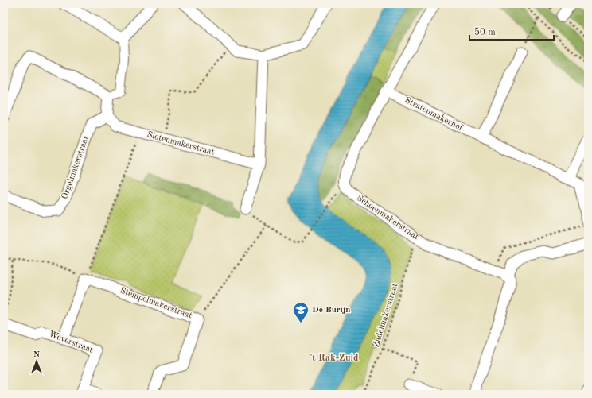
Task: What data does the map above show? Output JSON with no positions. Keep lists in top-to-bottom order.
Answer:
{
  "streets": {
    "street": [
      "Stratenmakerhof",
      "Slotenmakerstraat",
      "Orgelmakerstraat",
      "Schoenmakerstraat",
      "Stempelmakerstraat",
      "Weverstraat"
    ],
    "path": ["Zadelmakerstraat"]
  },
  "crossings": [
    ["Stratenmakerhof", "Schoenmakerstraat"],
    ["Slotenmakerstraat", "Orgelmakerstraat"],
    ["Schoenmakerstraat", "Zadelmakerstraat"]
  ],
  "districts": ["'t Rak-Zuid"],
  "places": {
    "school or university": ["De Burijn"]
  },
  "scale_bar": "50 m",
  "north": "top"
}
